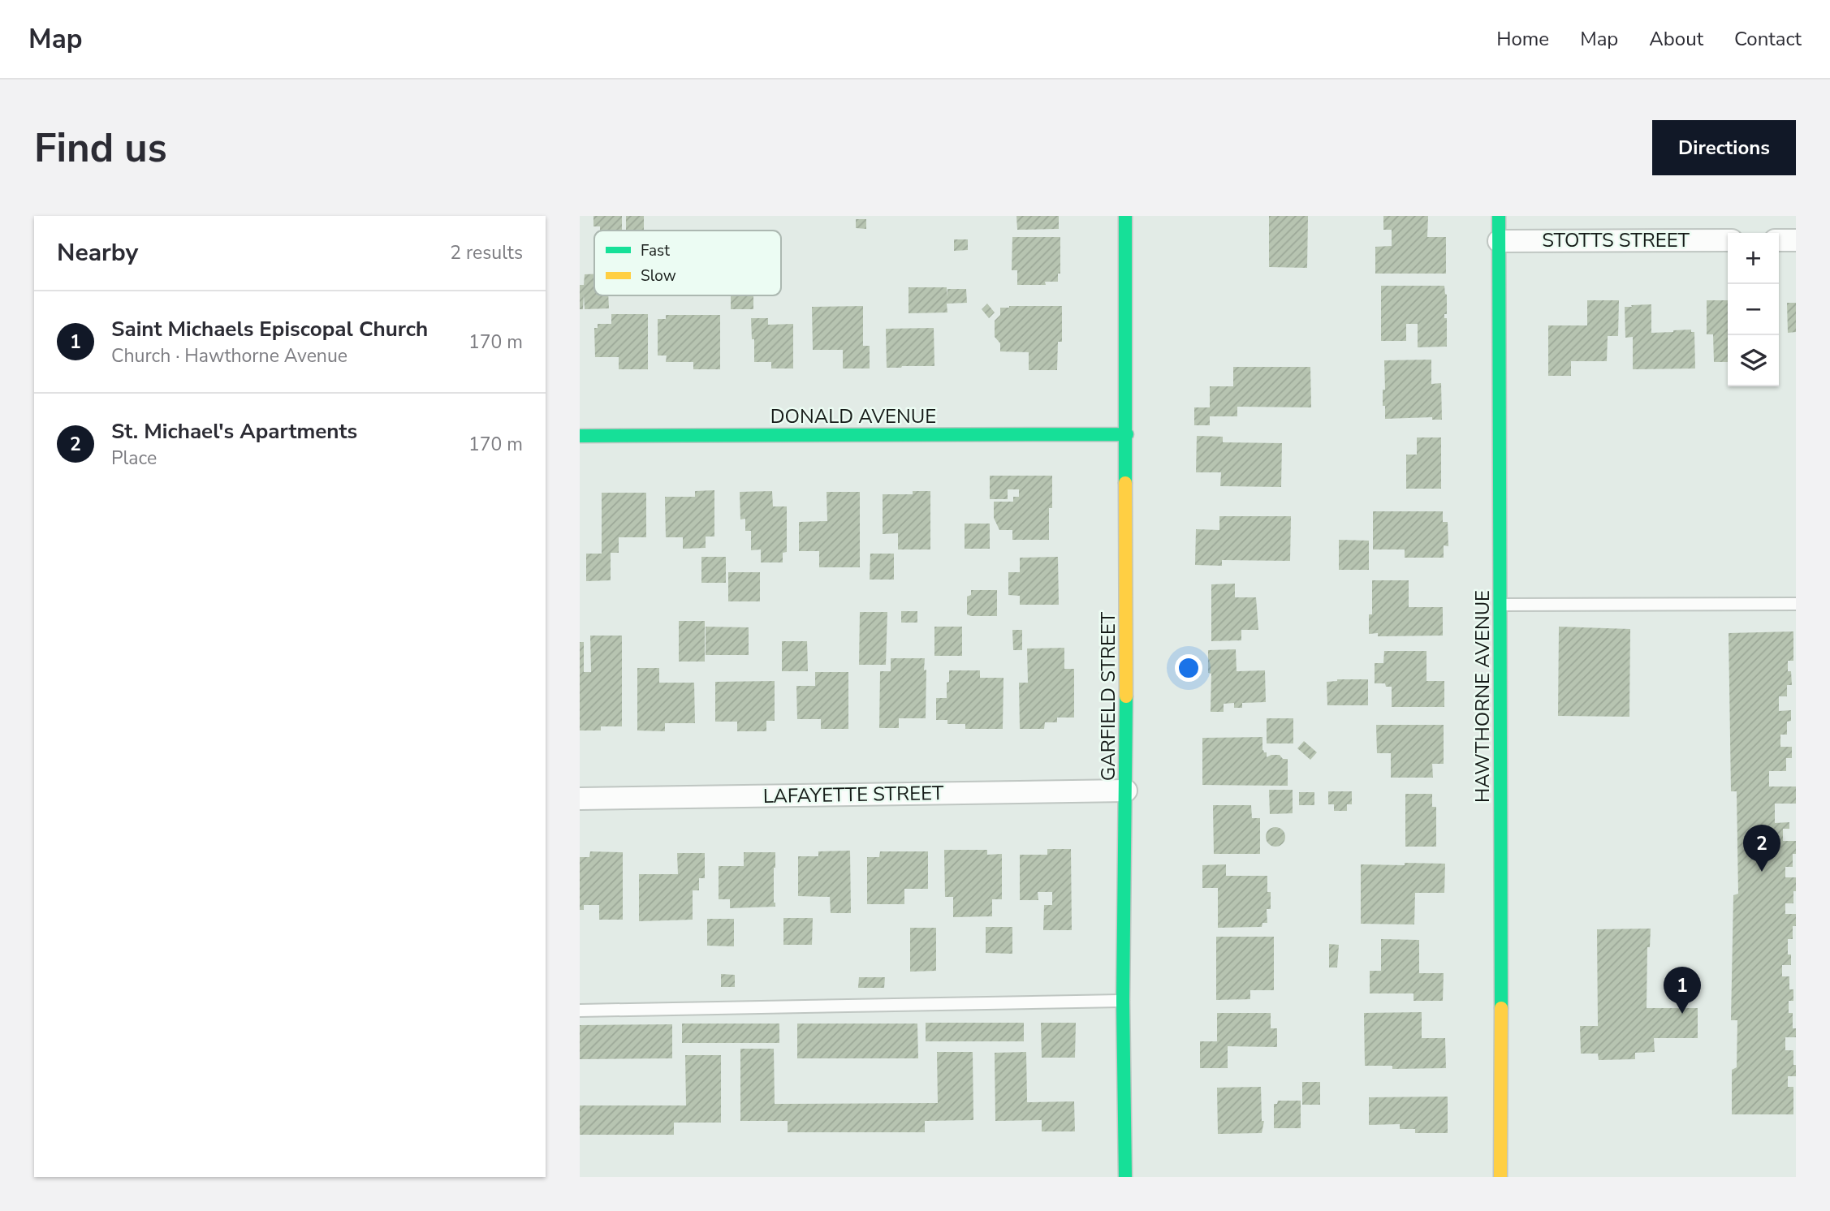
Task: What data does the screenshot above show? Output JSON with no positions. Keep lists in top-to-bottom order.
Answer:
{
  "streets": {
    "street": [
      "STOTTS STREET",
      "DONALD AVENUE",
      "GARFIELD STREET",
      "HAWTHORNE AVENUE",
      "LAFAYETTE STREET"
    ]
  },
  "crossings": [
    ["STOTTS STREET", "HAWTHORNE AVENUE"],
    ["DONALD AVENUE", "GARFIELD STREET"],
    ["GARFIELD STREET", "LAFAYETTE STREET"]
  ],
  "legend": ["Fast", "Slow"],
  "page": {
    "header": "Map",
    "nav": [
      "Home",
      "Map",
      "About",
      "Contact"
    ],
    "buttons": "Directions",
    "title": "Find us",
    "heading": ["Nearby", "2 results"],
    "map_buttons": ["+", "−"],
    "list": [
      {
        "mark": "1",
        "name": "Saint Michaels Episcopal Church",
        "note": "Church · Hawthorne Avenue",
        "value": "170 m"
      },
      {
        "mark": "2",
        "name": "St. Michael's Apartments",
        "note": "Place",
        "value": "170 m"
      }
    ],
    "pins": ["2", "1"]
  }
}
